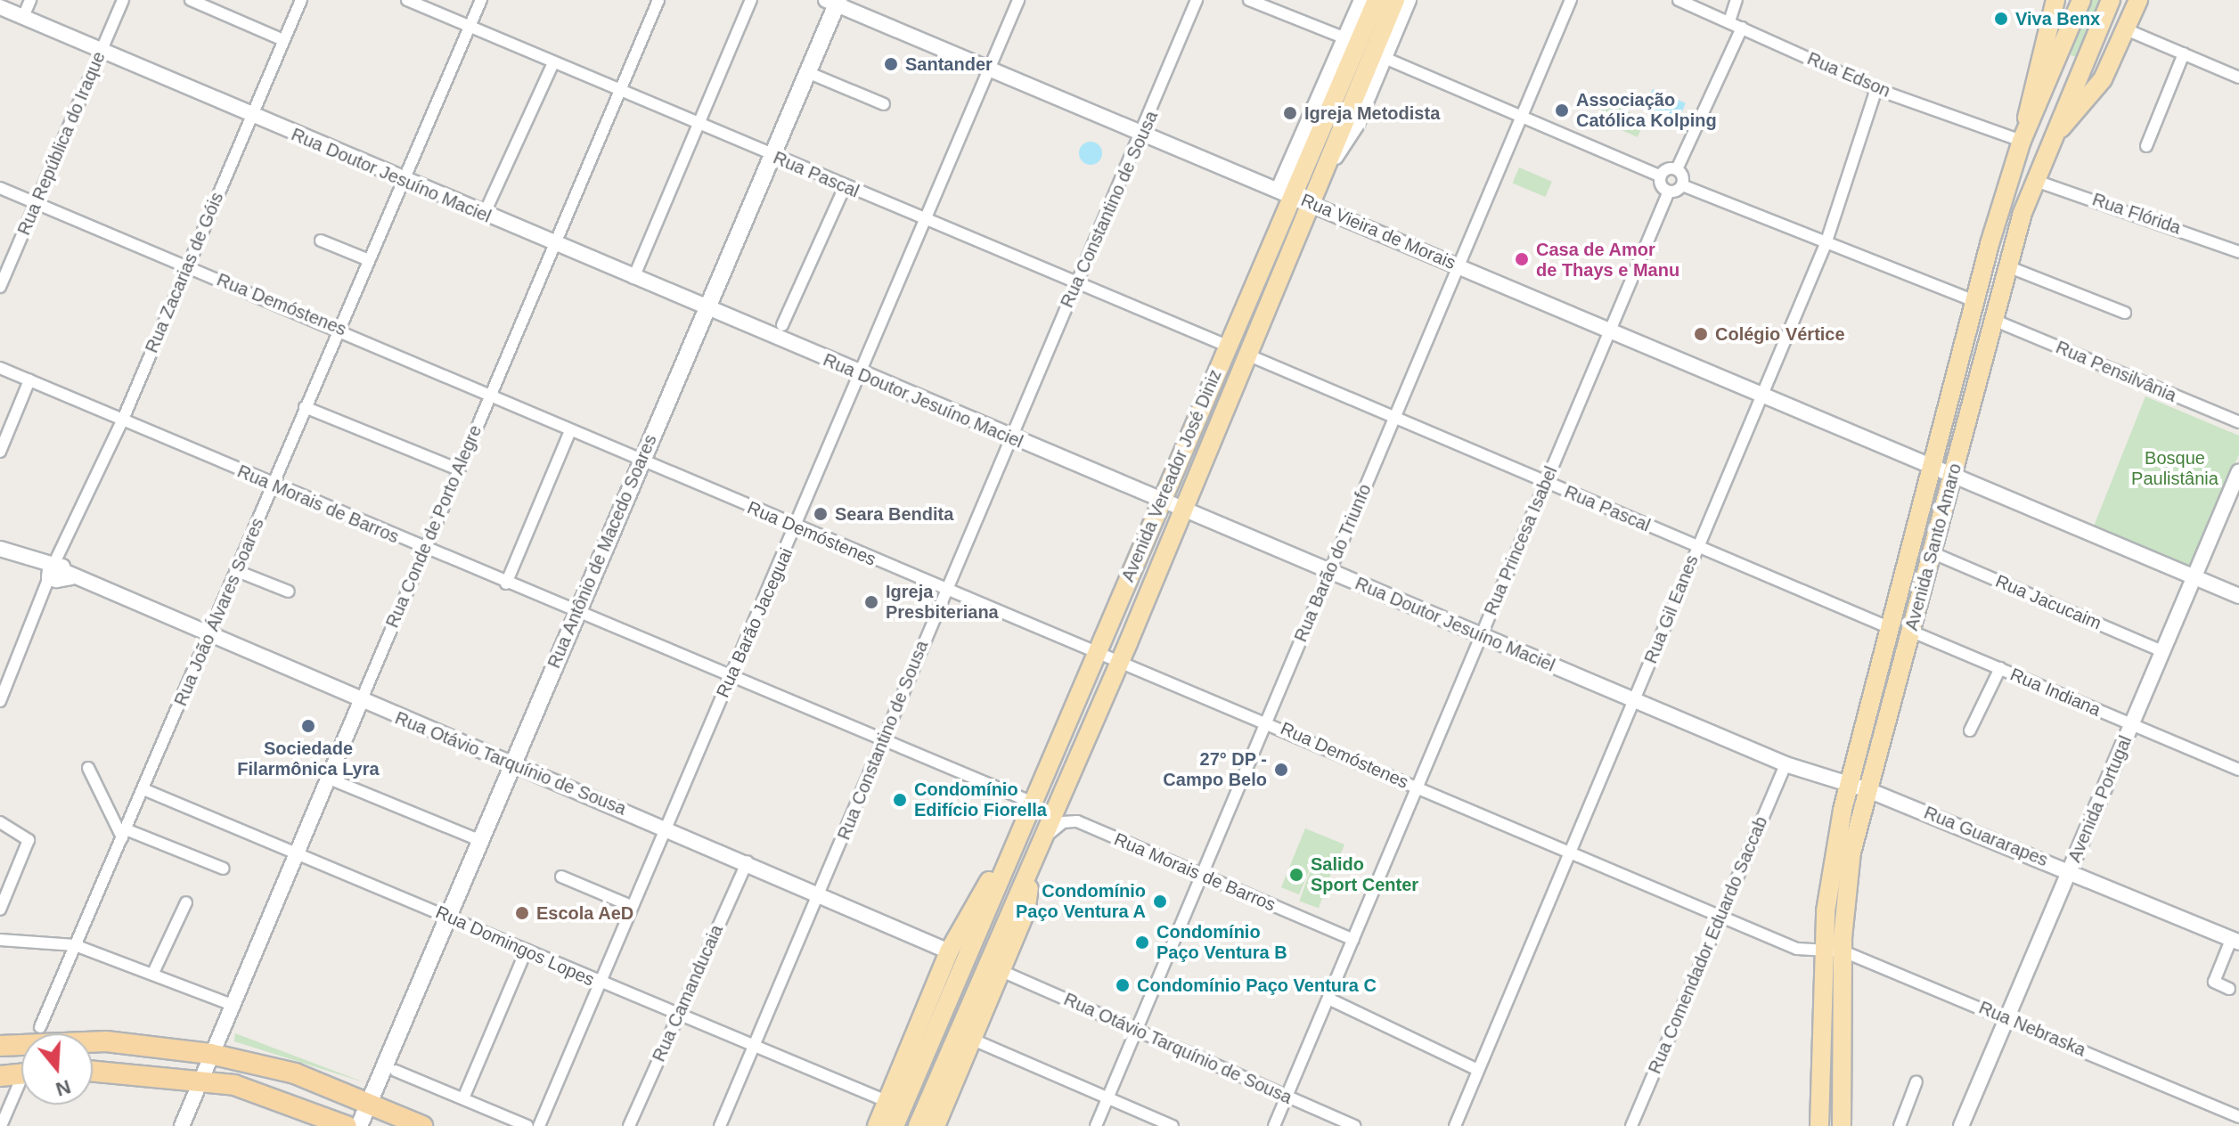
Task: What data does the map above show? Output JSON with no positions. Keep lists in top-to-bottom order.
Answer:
{
  "streets": {
    "main road": ["Avenida Vereador José Diniz", "Avenida Santo Amaro", "Rua Antônio de Macedo Soares"],
    "street": [
      "Rua Edson",
      "Rua República do Iraque",
      "Rua Pascal",
      "Rua Doutor Jesuíno Maciel",
      "Rua Constantino de Sousa",
      "Rua Flórida",
      "Rua Vieira de Morais",
      "Rua Zacarias de Góis",
      "Rua Demóstenes",
      "Rua Pensilvânia",
      "Rua Morais de Barros",
      "Rua Conde de Porto Alegre",
      "Rua Princesa Isabel",
      "Rua Barão do Triunfo",
      "Rua Jacucaim",
      "Rua Gil Eanes",
      "Rua João Álvares Soares",
      "Rua Barão Jaceguai",
      "Rua Indiana",
      "Rua Otávio Tarquínio de Sousa",
      "Avenida Portugal",
      "Rua Guararapes",
      "Rua Comendador Eduardo Saccab",
      "Rua Domingos Lopes",
      "Rua Camanducaia",
      "Rua Nebraska"
    ]
  },
  "crossings": [
    ["Rua Edson", "Avenida Santo Amaro"],
    ["Rua Edson", "Rua Gil Eanes"],
    ["Rua República do Iraque", "Rua Doutor Jesuíno Maciel"],
    ["Rua República do Iraque", "Rua Demóstenes"],
    ["Rua Pascal", "Rua Constantino de Sousa"],
    ["Rua Pascal", "Avenida Vereador José Diniz"],
    ["Rua Pascal", "Rua Conde de Porto Alegre"],
    ["Rua Pascal", "Rua Princesa Isabel"],
    ["Rua Pascal", "Avenida Santo Amaro"],
    ["Rua Pascal", "Rua Antônio de Macedo Soares"],
    ["Rua Pascal", "Rua Barão do Triunfo"],
    ["Rua Pascal", "Rua Gil Eanes"],
    ["Rua Pascal", "Rua João Álvares Soares"],
    ["Rua Pascal", "Rua Barão Jaceguai"],
    ["Rua Doutor Jesuíno Maciel", "Rua Constantino de Sousa"],
    ["Rua Doutor Jesuíno Maciel", "Rua Zacarias de Góis"],
    ["Rua Doutor Jesuíno Maciel", "Avenida Vereador José Diniz"],
    ["Rua Doutor Jesuíno Maciel", "Rua Conde de Porto Alegre"],
    ["Rua Doutor Jesuíno Maciel", "Rua Princesa Isabel"],
    ["Rua Doutor Jesuíno Maciel", "Avenida Santo Amaro"],
    ["Rua Doutor Jesuíno Maciel", "Rua Antônio de Macedo Soares"],
    ["Rua Doutor Jesuíno Maciel", "Rua Barão do Triunfo"],
    ["Rua Doutor Jesuíno Maciel", "Rua Gil Eanes"],
    ["Rua Doutor Jesuíno Maciel", "Rua João Álvares Soares"],
    ["Rua Doutor Jesuíno Maciel", "Rua Barão Jaceguai"],
    ["Rua Doutor Jesuíno Maciel", "Rua Guararapes"],
    ["Rua Doutor Jesuíno Maciel", "Rua Comendador Eduardo Saccab"],
    ["Rua Constantino de Sousa", "Rua Vieira de Morais"],
    ["Rua Constantino de Sousa", "Rua Demóstenes"],
    ["Rua Constantino de Sousa", "Rua Morais de Barros"],
    ["Rua Constantino de Sousa", "Rua Otávio Tarquínio de Sousa"],
    ["Rua Constantino de Sousa", "Rua Domingos Lopes"],
    ["Rua Flórida", "Avenida Santo Amaro"],
    ["Rua Vieira de Morais", "Avenida Vereador José Diniz"],
    ["Rua Vieira de Morais", "Rua Princesa Isabel"],
    ["Rua Vieira de Morais", "Avenida Santo Amaro"],
    ["Rua Vieira de Morais", "Rua Antônio de Macedo Soares"],
    ["Rua Vieira de Morais", "Rua Barão do Triunfo"],
    ["Rua Vieira de Morais", "Rua Gil Eanes"],
    ["Rua Vieira de Morais", "Rua Barão Jaceguai"],
    ["Rua Vieira de Morais", "Avenida Portugal"],
    ["Rua Zacarias de Góis", "Rua Demóstenes"],
    ["Rua Zacarias de Góis", "Rua Morais de Barros"],
    ["Rua Zacarias de Góis", "Rua Otávio Tarquínio de Sousa"],
    ["Rua Demóstenes", "Avenida Vereador José Diniz"],
    ["Rua Demóstenes", "Rua Conde de Porto Alegre"],
    ["Rua Demóstenes", "Rua Princesa Isabel"],
    ["Rua Demóstenes", "Avenida Santo Amaro"],
    ["Rua Demóstenes", "Rua Antônio de Macedo Soares"],
    ["Rua Demóstenes", "Rua Barão do Triunfo"],
    ["Rua Demóstenes", "Rua Gil Eanes"],
    ["Rua Demóstenes", "Rua João Álvares Soares"],
    ["Rua Demóstenes", "Rua Barão Jaceguai"],
    ["Rua Demóstenes", "Rua Comendador Eduardo Saccab"],
    ["Rua Demóstenes", "Rua Nebraska"],
    ["Rua Pensilvânia", "Avenida Santo Amaro"],
    ["Avenida Vereador José Diniz", "Rua Morais de Barros"],
    ["Rua Morais de Barros", "Rua Conde de Porto Alegre"],
    ["Rua Morais de Barros", "Rua Princesa Isabel"],
    ["Rua Morais de Barros", "Rua Antônio de Macedo Soares"],
    ["Rua Morais de Barros", "Rua Barão do Triunfo"],
    ["Rua Morais de Barros", "Rua João Álvares Soares"],
    ["Rua Morais de Barros", "Rua Barão Jaceguai"],
    ["Rua Conde de Porto Alegre", "Rua Otávio Tarquínio de Sousa"],
    ["Rua Conde de Porto Alegre", "Rua Domingos Lopes"],
    ["Rua Princesa Isabel", "Rua Otávio Tarquínio de Sousa"],
    ["Avenida Santo Amaro", "Rua Jacucaim"],
    ["Avenida Santo Amaro", "Rua Indiana"],
    ["Avenida Santo Amaro", "Rua Guararapes"],
    ["Avenida Santo Amaro", "Rua Nebraska"],
    ["Rua Antônio de Macedo Soares", "Rua Otávio Tarquínio de Sousa"],
    ["Rua Antônio de Macedo Soares", "Rua Domingos Lopes"],
    ["Rua Barão do Triunfo", "Rua Otávio Tarquínio de Sousa"],
    ["Rua Jacucaim", "Avenida Portugal"],
    ["Rua João Álvares Soares", "Rua Otávio Tarquínio de Sousa"],
    ["Rua João Álvares Soares", "Rua Domingos Lopes"],
    ["Rua Barão Jaceguai", "Rua Otávio Tarquínio de Sousa"],
    ["Rua Barão Jaceguai", "Rua Domingos Lopes"],
    ["Rua Indiana", "Avenida Portugal"],
    ["Rua Otávio Tarquínio de Sousa", "Rua Camanducaia"],
    ["Avenida Portugal", "Rua Guararapes"],
    ["Avenida Portugal", "Rua Nebraska"],
    ["Rua Domingos Lopes", "Rua Camanducaia"]
  ],
  "parks": ["Bosque Paulistânia"],
  "places": [
    "Viva Benx",
    "Santander",
    "Associação Católica Kolping",
    "Igreja Metodista",
    "Casa de Amor de Thays e Manu",
    "Colégio Vértice",
    "Seara Bendita",
    "Igreja Presbiteriana",
    "Sociedade Filarmônica Lyra",
    "27° DP - Campo Belo",
    "Condomínio Edifício Fiorella",
    "Salido Sport Center",
    "Condomínio Paço Ventura A",
    "Escola AeD",
    "Condomínio Paço Ventura B",
    "Condomínio Paço Ventura C"
  ],
  "north": "bottom"
}
